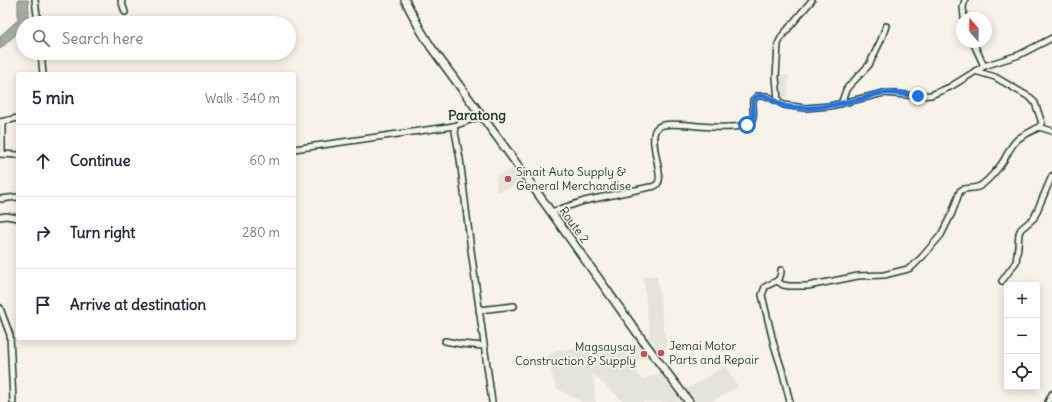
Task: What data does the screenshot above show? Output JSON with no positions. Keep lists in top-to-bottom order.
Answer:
{
  "streets": {
    "highway": ["Route 2"]
  },
  "districts": ["Paratong"],
  "places": ["Sinait Auto Supply & General Merchandise", "Jemai Motor Parts and Repair", "Magsaysay Construction & Supply"],
  "north": "top",
  "page": {
    "search": "Search here",
    "heading": ["5 min", "Walk · 340 m"],
    "list": [
      ["Continue", "60 m"],
      ["Turn right", "280 m"],
      "Arrive at destination"
    ],
    "map_buttons": ["+", "−"]
  }
}
